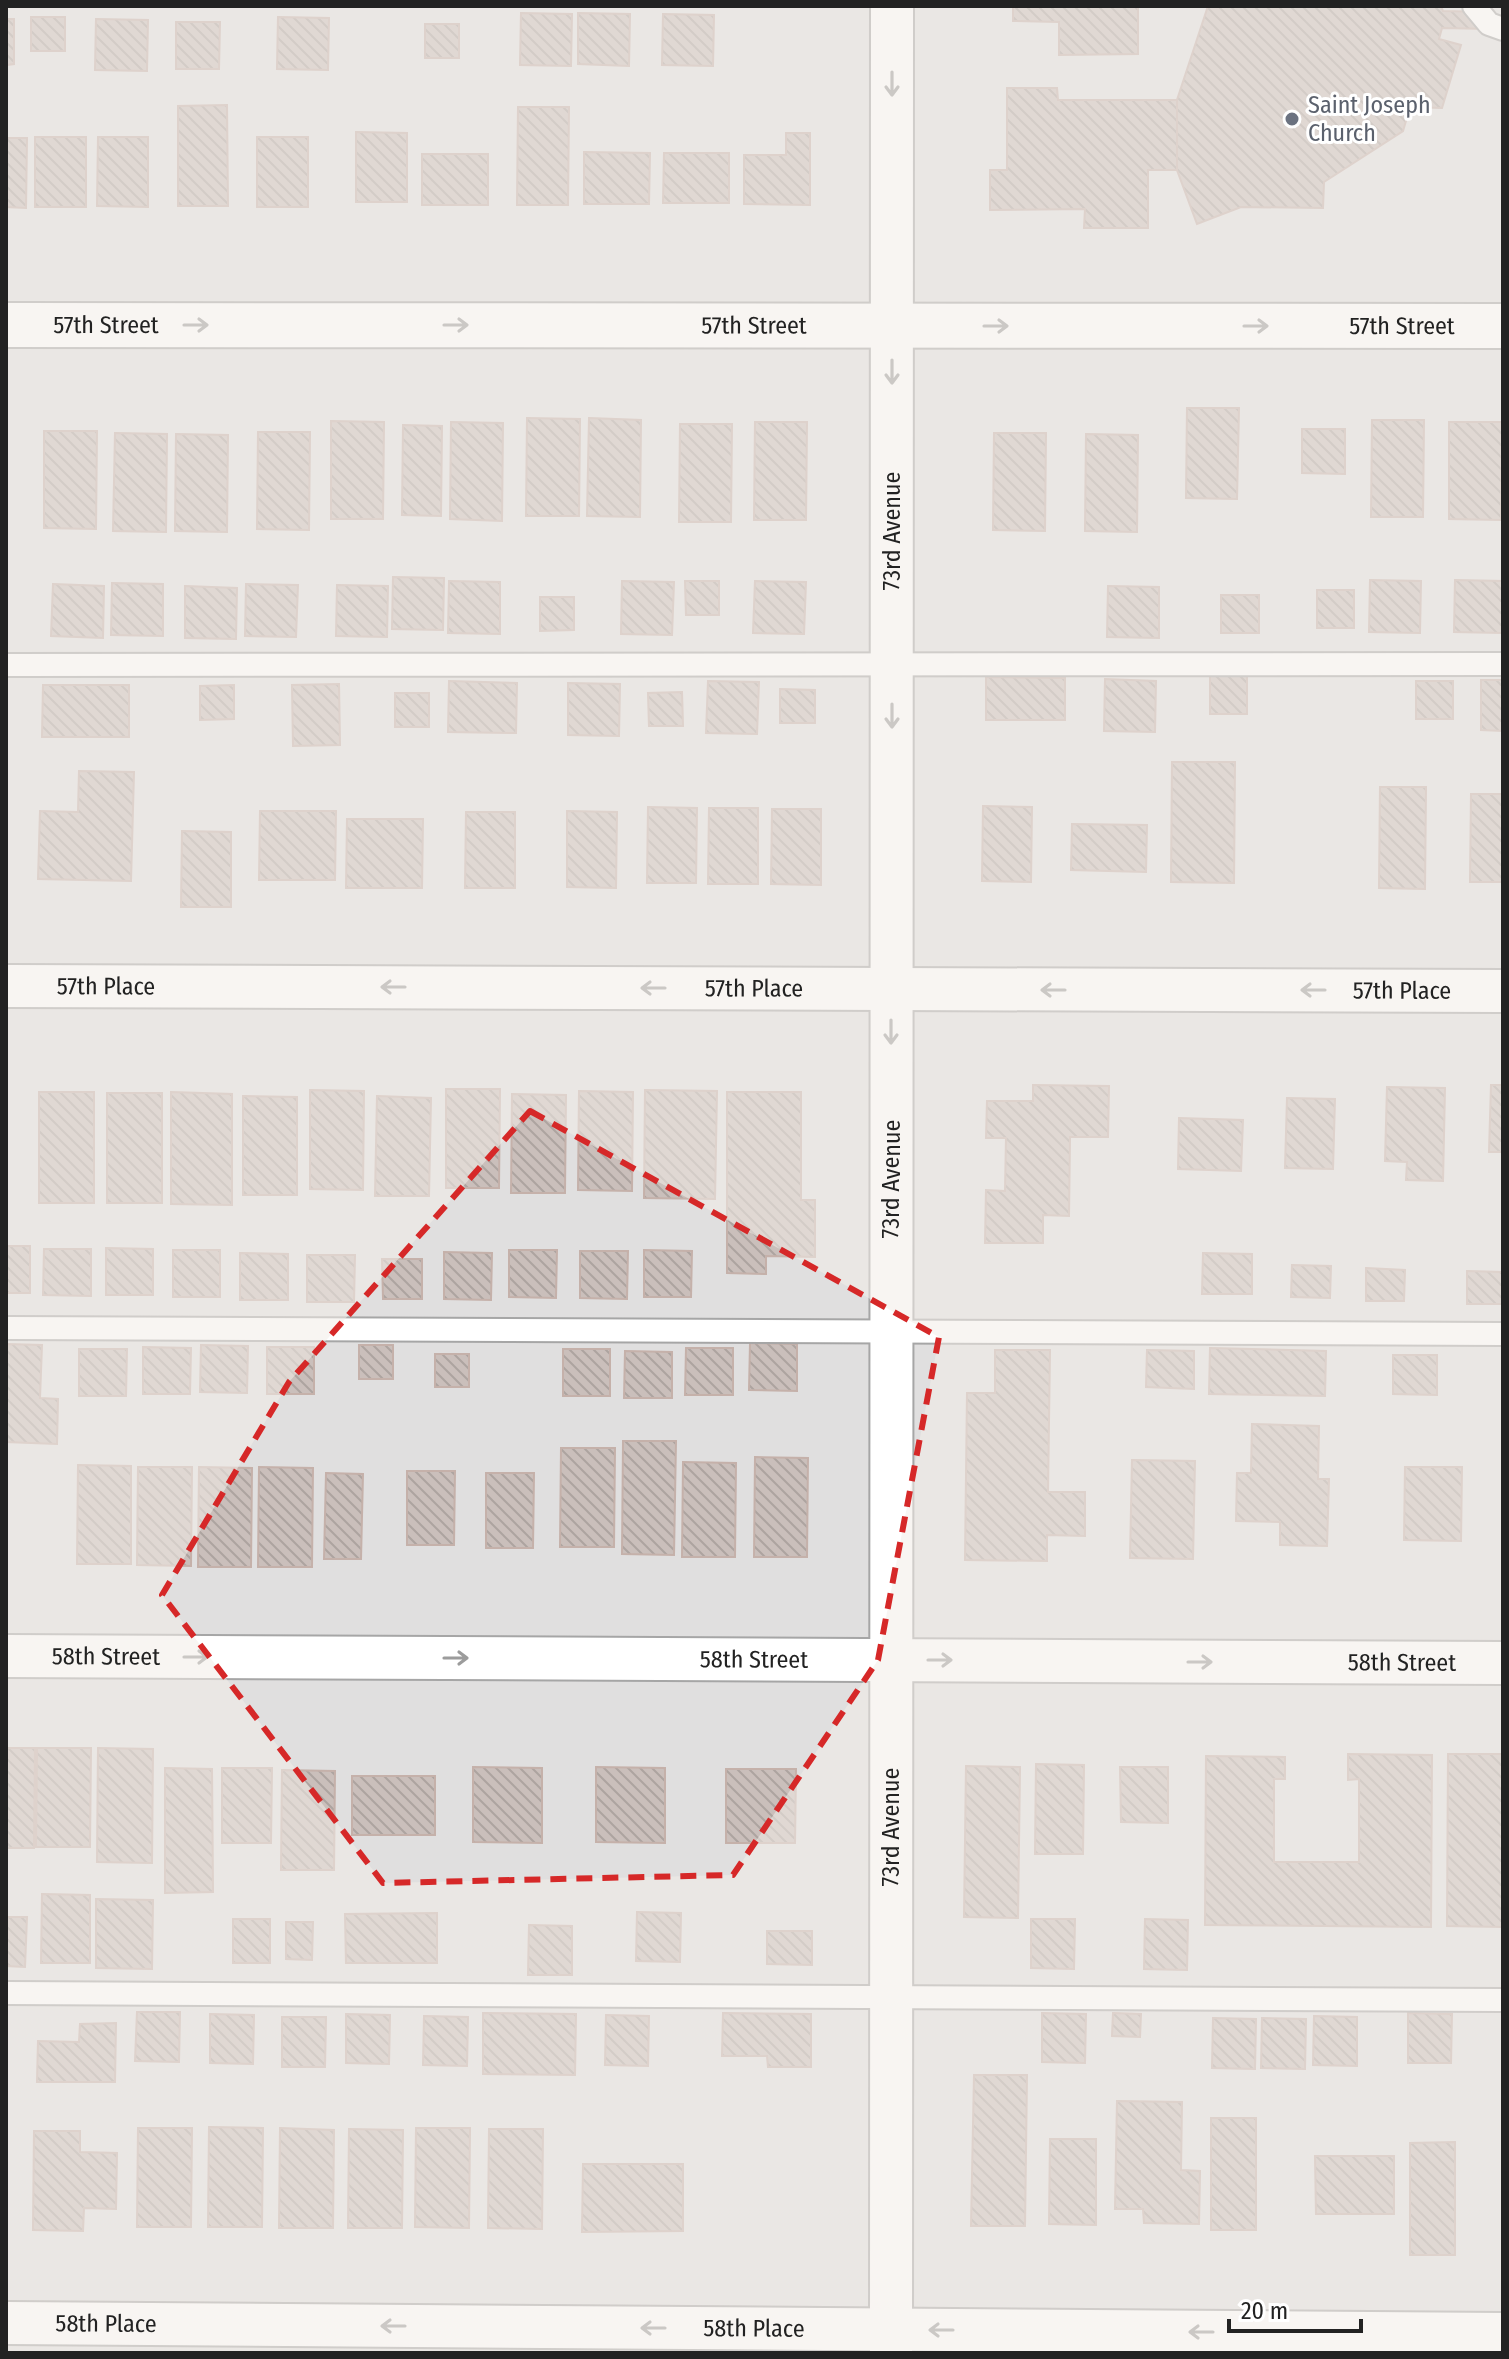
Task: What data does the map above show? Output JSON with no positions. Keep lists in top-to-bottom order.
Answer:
{
  "streets": {
    "street": [
      "57th Street",
      "73rd Avenue",
      "57th Place",
      "58th Street",
      "58th Place"
    ]
  },
  "crossings": [
    ["57th Street", "73rd Avenue"],
    ["73rd Avenue", "57th Place"],
    ["73rd Avenue", "58th Street"],
    ["73rd Avenue", "58th Place"]
  ],
  "one_way": [
    "57th Street",
    "73rd Avenue",
    "57th Place",
    "58th Street",
    "58th Place"
  ],
  "places": ["Saint Joseph Church"],
  "scale_bar": "20 m"
}
